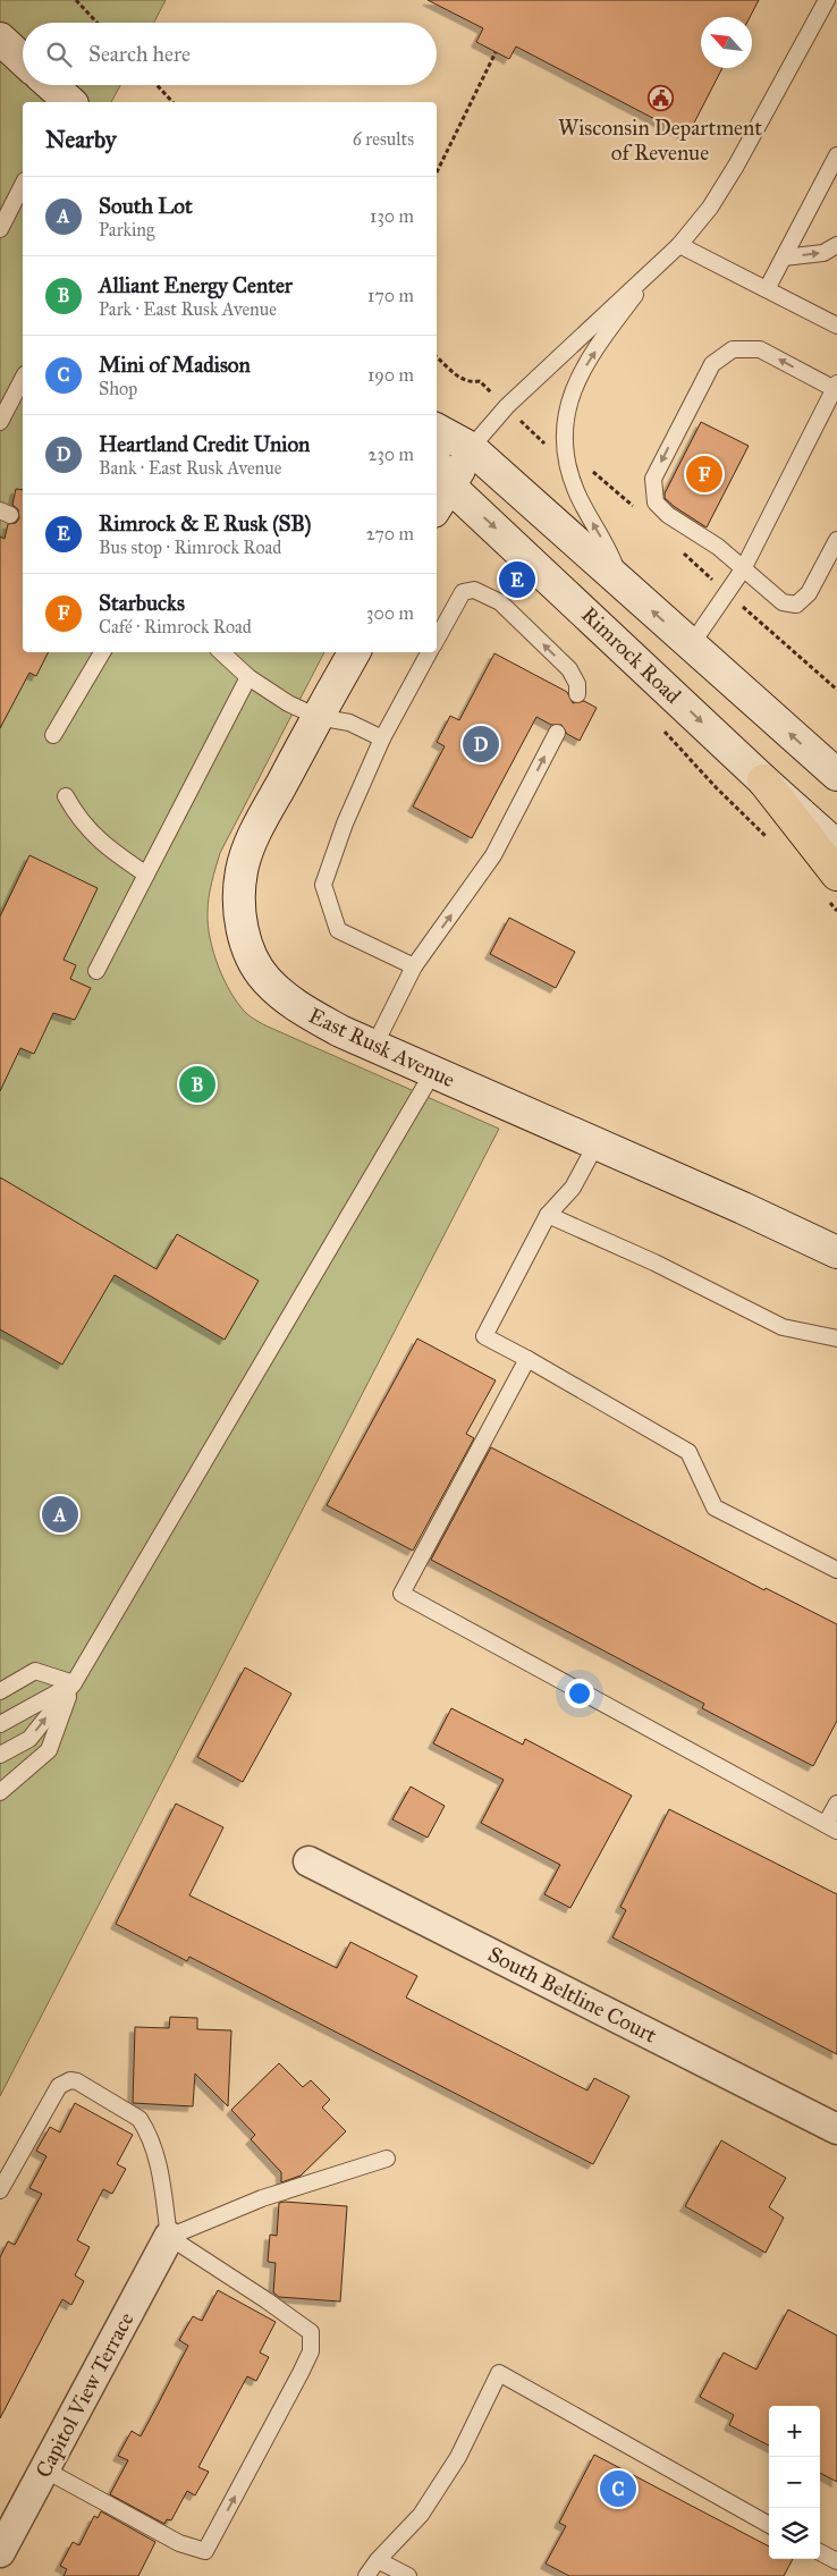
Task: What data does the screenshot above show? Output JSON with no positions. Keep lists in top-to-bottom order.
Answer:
{
  "streets": {
    "main road": ["Rimrock Road", "East Rusk Avenue"],
    "street": ["South Beltline Court", "Capitol View Terrace"]
  },
  "places": {
    "public building": ["Wisconsin Department of Revenue"]
  },
  "north": "top left",
  "page": {
    "search": "Search here",
    "heading": ["Nearby", "6 results"],
    "list": [
      {
        "mark": "A",
        "name": "South Lot",
        "note": "Parking",
        "value": "130 m"
      },
      {
        "mark": "B",
        "name": "Alliant Energy Center",
        "note": "Park · East Rusk Avenue",
        "value": "170 m"
      },
      {
        "mark": "C",
        "name": "Mini of Madison",
        "note": "Shop",
        "value": "190 m"
      },
      {
        "mark": "D",
        "name": "Heartland Credit Union",
        "note": "Bank · East Rusk Avenue",
        "value": "230 m"
      },
      {
        "mark": "E",
        "name": "Rimrock & E Rusk (SB)",
        "note": "Bus stop · Rimrock Road",
        "value": "270 m"
      },
      {
        "mark": "F",
        "name": "Starbucks",
        "note": "Café · Rimrock Road",
        "value": "300 m"
      }
    ],
    "pins": [
      "F",
      "E",
      "D",
      "B",
      "A",
      "C"
    ],
    "map_buttons": ["+", "−"]
  }
}
